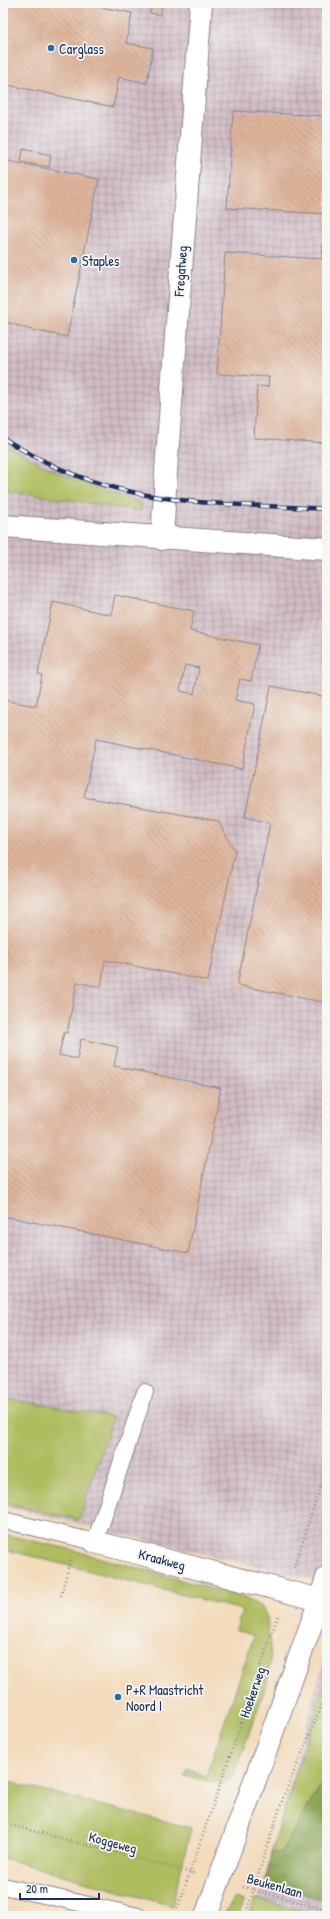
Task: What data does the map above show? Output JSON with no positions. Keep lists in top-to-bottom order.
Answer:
{
  "streets": {
    "street": ["Fregatweg", "Kraakweg"],
    "path": ["Hoekerweg", "Koggeweg", "Beukenlaan"]
  },
  "crossings": [
    ["Kraakweg", "Hoekerweg"],
    ["Hoekerweg", "Koggeweg"],
    ["Koggeweg", "Beukenlaan"]
  ],
  "places": ["Carglass", "Staples", "P+R Maastricht Noord I"],
  "scale_bar": "20 m"
}
